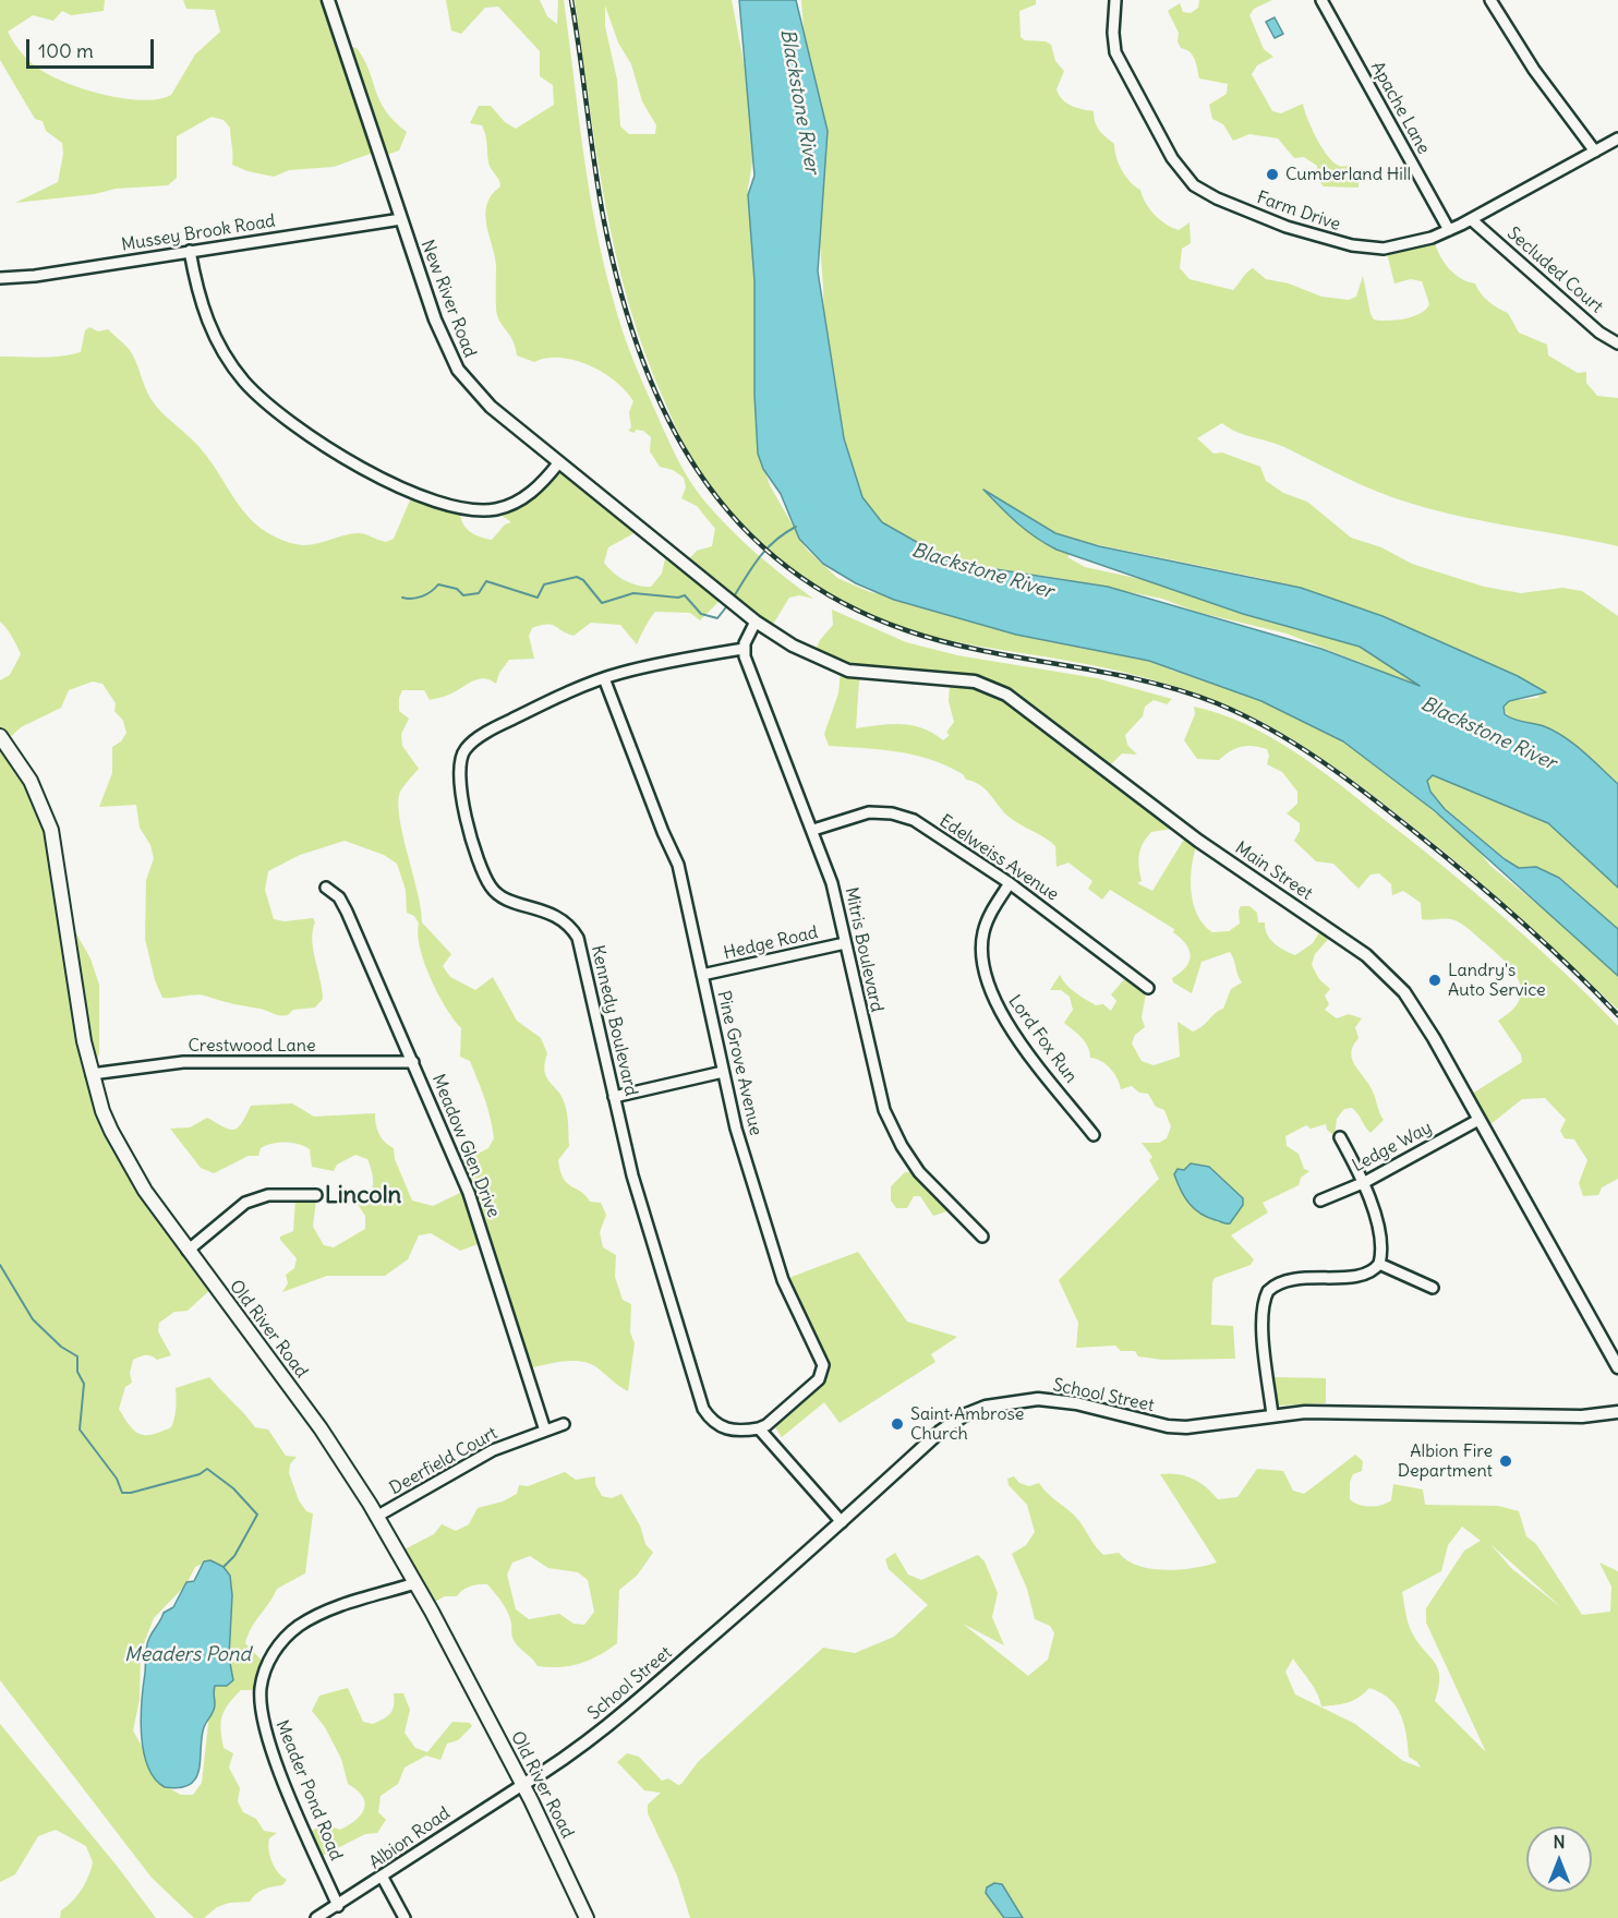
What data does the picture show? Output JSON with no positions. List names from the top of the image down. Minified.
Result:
{"streets":{"main road":["Old River Road"],"street":["Apache Lane","Farm Drive","Mussey Brook Road","Secluded Court","New River Road","Edelweiss Avenue","Main Street","Hedge Road","Mitris Boulevard","Kennedy Boulevard","Lord Fox Run","Crestwood Lane","Pine Grove Avenue","Meadow Glen Drive","Ledge Way","School Street","Deerfield Court","Meader Pond Road","Albion Road"]},"crossings":[["Apache Lane","Farm Drive"],["Farm Drive","Secluded Court"],["Mussey Brook Road","New River Road"],["New River Road","Main Street"],["Edelweiss Avenue","Mitris Boulevard"],["Edelweiss Avenue","Lord Fox Run"],["Main Street","Ledge Way"],["Hedge Road","Mitris Boulevard"],["Hedge Road","Pine Grove Avenue"],["Mitris Boulevard","Kennedy Boulevard"],["Kennedy Boulevard","Pine Grove Avenue"],["Crestwood Lane","Meadow Glen Drive"],["Crestwood Lane","Old River Road"],["Meadow Glen Drive","Deerfield Court"],["Old River Road","School Street"],["Old River Road","Deerfield Court"],["Old River Road","Meader Pond Road"],["Old River Road","Albion Road"],["School Street","Albion Road"],["Meader Pond Road","Albion Road"]],"districts":["Lincoln"],"water":["Blackstone River","Meaders Pond"],"places":["Cumberland Hill","Landry's Auto Service","Saint Ambrose Church","Albion Fire Department"],"scale_bar":"100 m","north":"top"}
